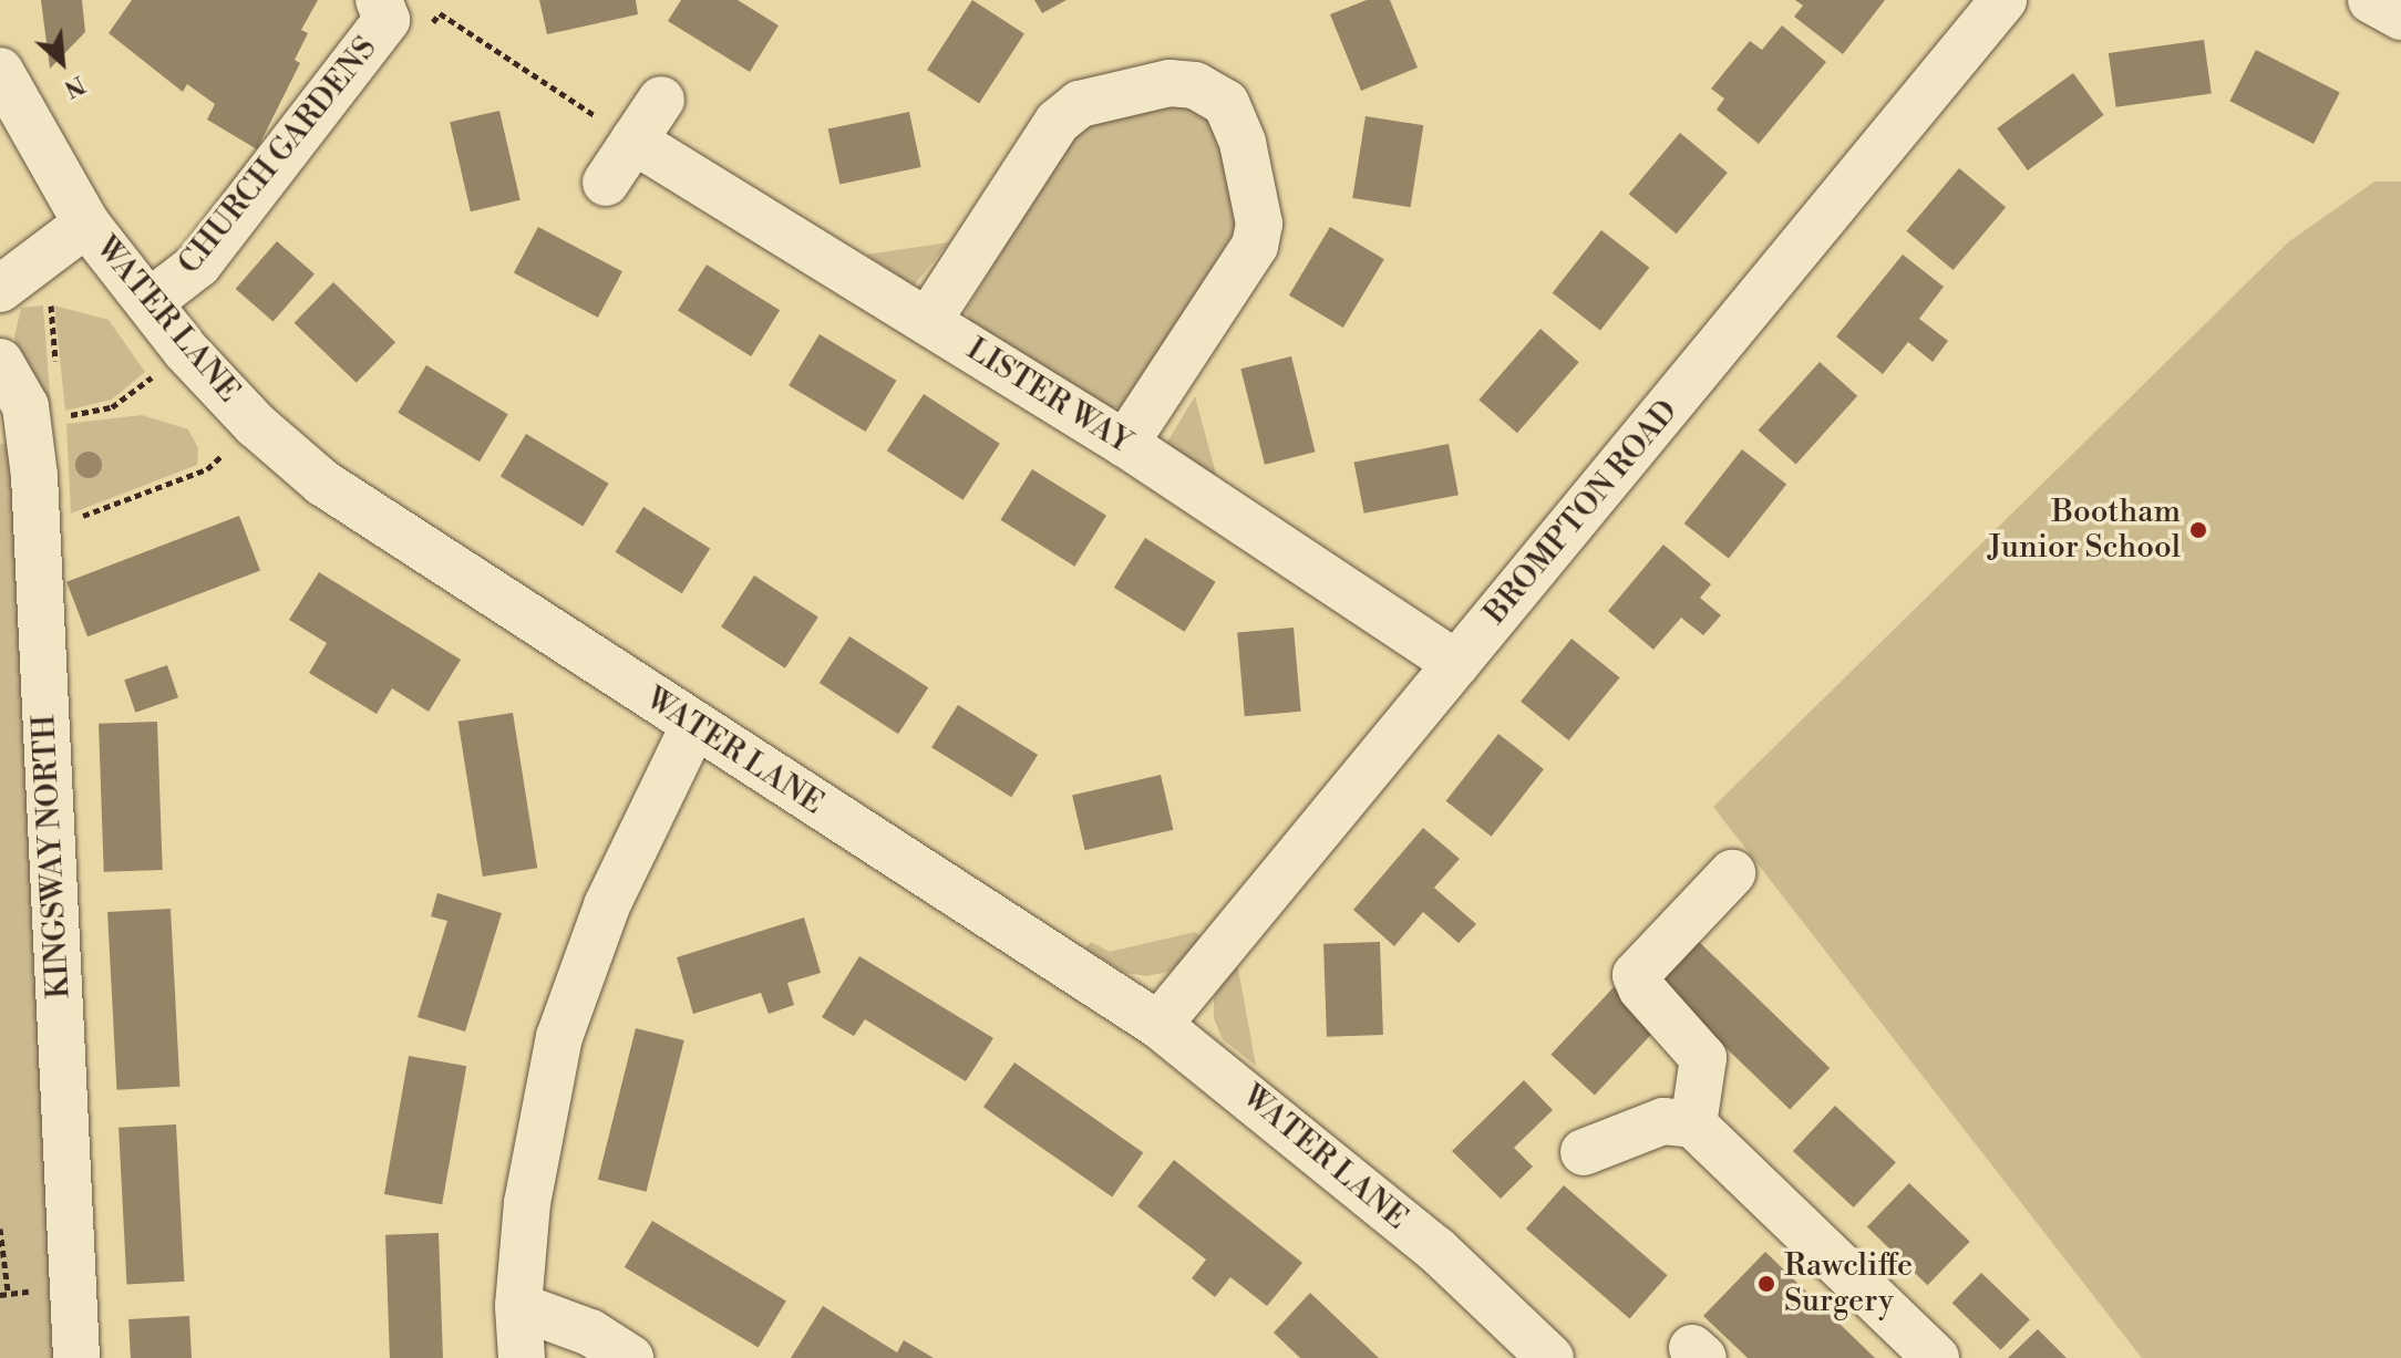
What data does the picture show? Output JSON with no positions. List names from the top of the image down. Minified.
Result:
{"streets":{"street":["CHURCH GARDENS","WATER LANE","LISTER WAY","BROMPTON ROAD","KINGSWAY NORTH"]},"crossings":[["CHURCH GARDENS","WATER LANE"],["WATER LANE","BROMPTON ROAD"],["LISTER WAY","BROMPTON ROAD"]],"places":["Bootham Junior School","Rawcliffe Surgery"],"north":"bottom right"}
